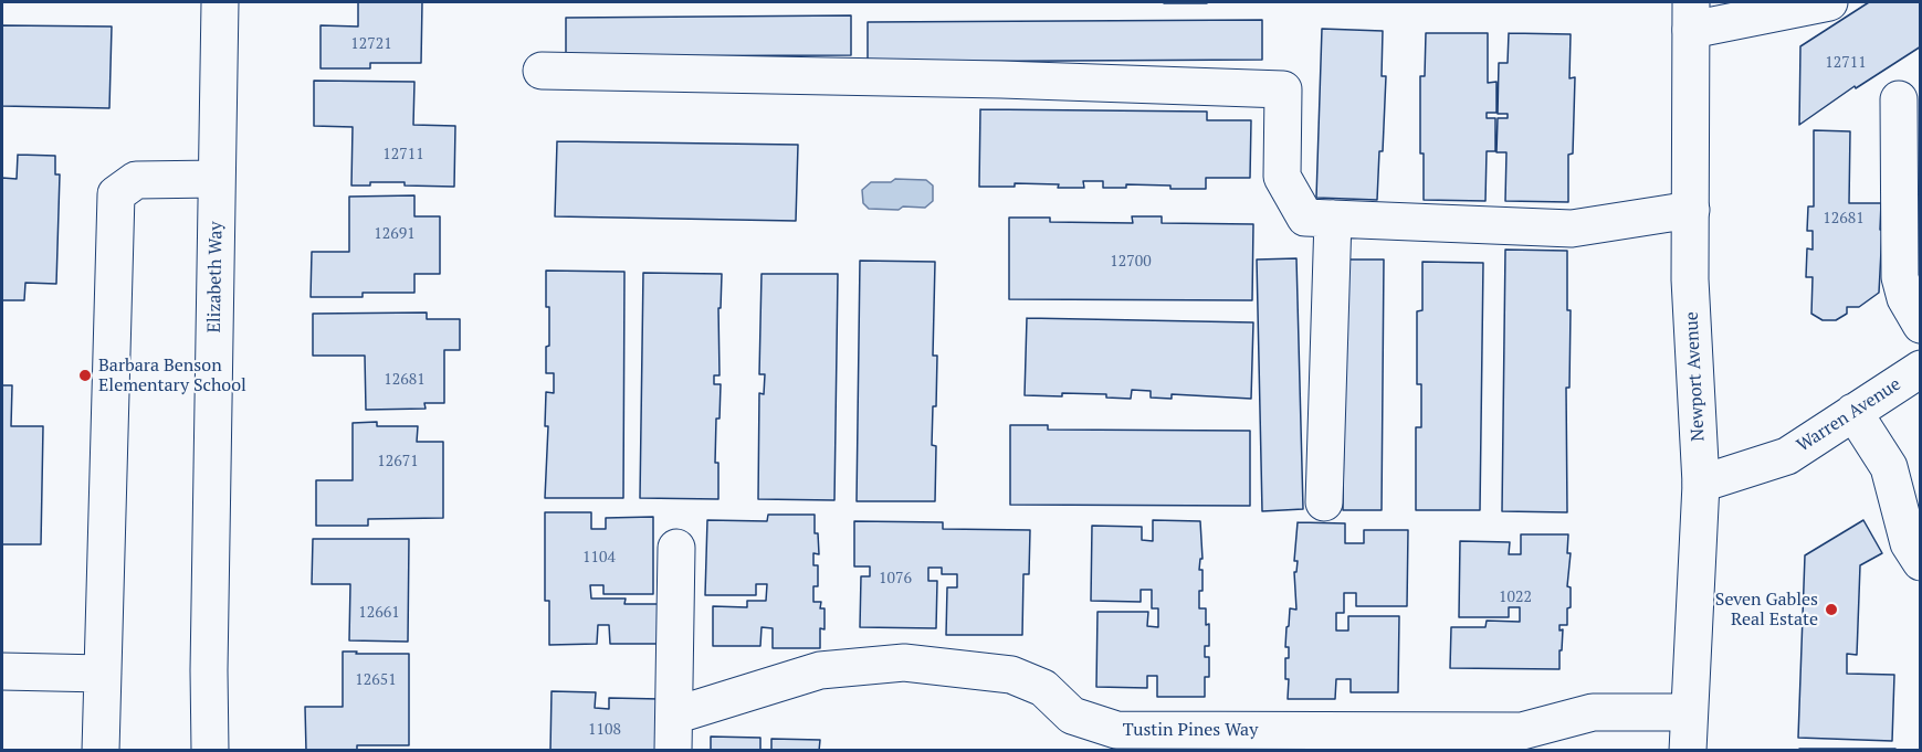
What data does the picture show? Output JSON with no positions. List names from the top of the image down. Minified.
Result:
{"streets":{"street":["Elizabeth Way","Newport Avenue","Warren Avenue","Tustin Pines Way"]},"crossings":[["Newport Avenue","Warren Avenue"],["Newport Avenue","Tustin Pines Way"]],"places":["Barbara Benson Elementary School","Seven Gables Real Estate"],"house_numbers":["12721","12711","12711","12681","12691","12700","12681","12671","1104","1076","1022","12661","12651","1108"]}
